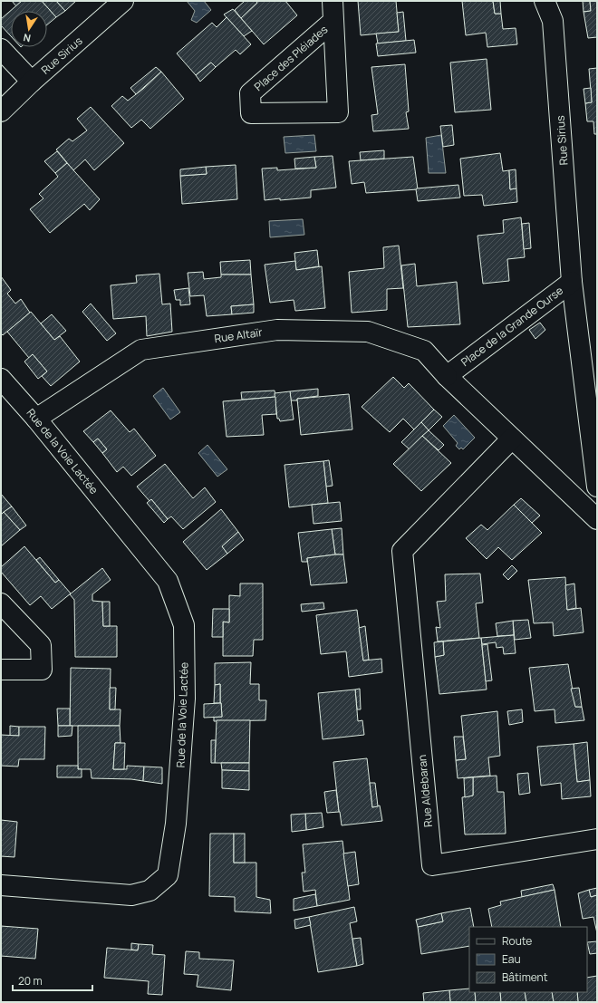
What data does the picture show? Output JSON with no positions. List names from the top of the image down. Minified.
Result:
{"streets":{"street":["Rue Sirius","Place des Pléiades","Place de la Grande Ourse","Rue Altaïr","Rue de la Voie Lactée","Rue Aldebaran"]},"crossings":[["Rue Sirius","Place de la Grande Ourse"],["Place de la Grande Ourse","Rue Altaïr"],["Rue Altaïr","Rue de la Voie Lactée"]],"legend":["Route","Eau","Bâtiment"],"scale_bar":"20 m","north":"bottom"}
